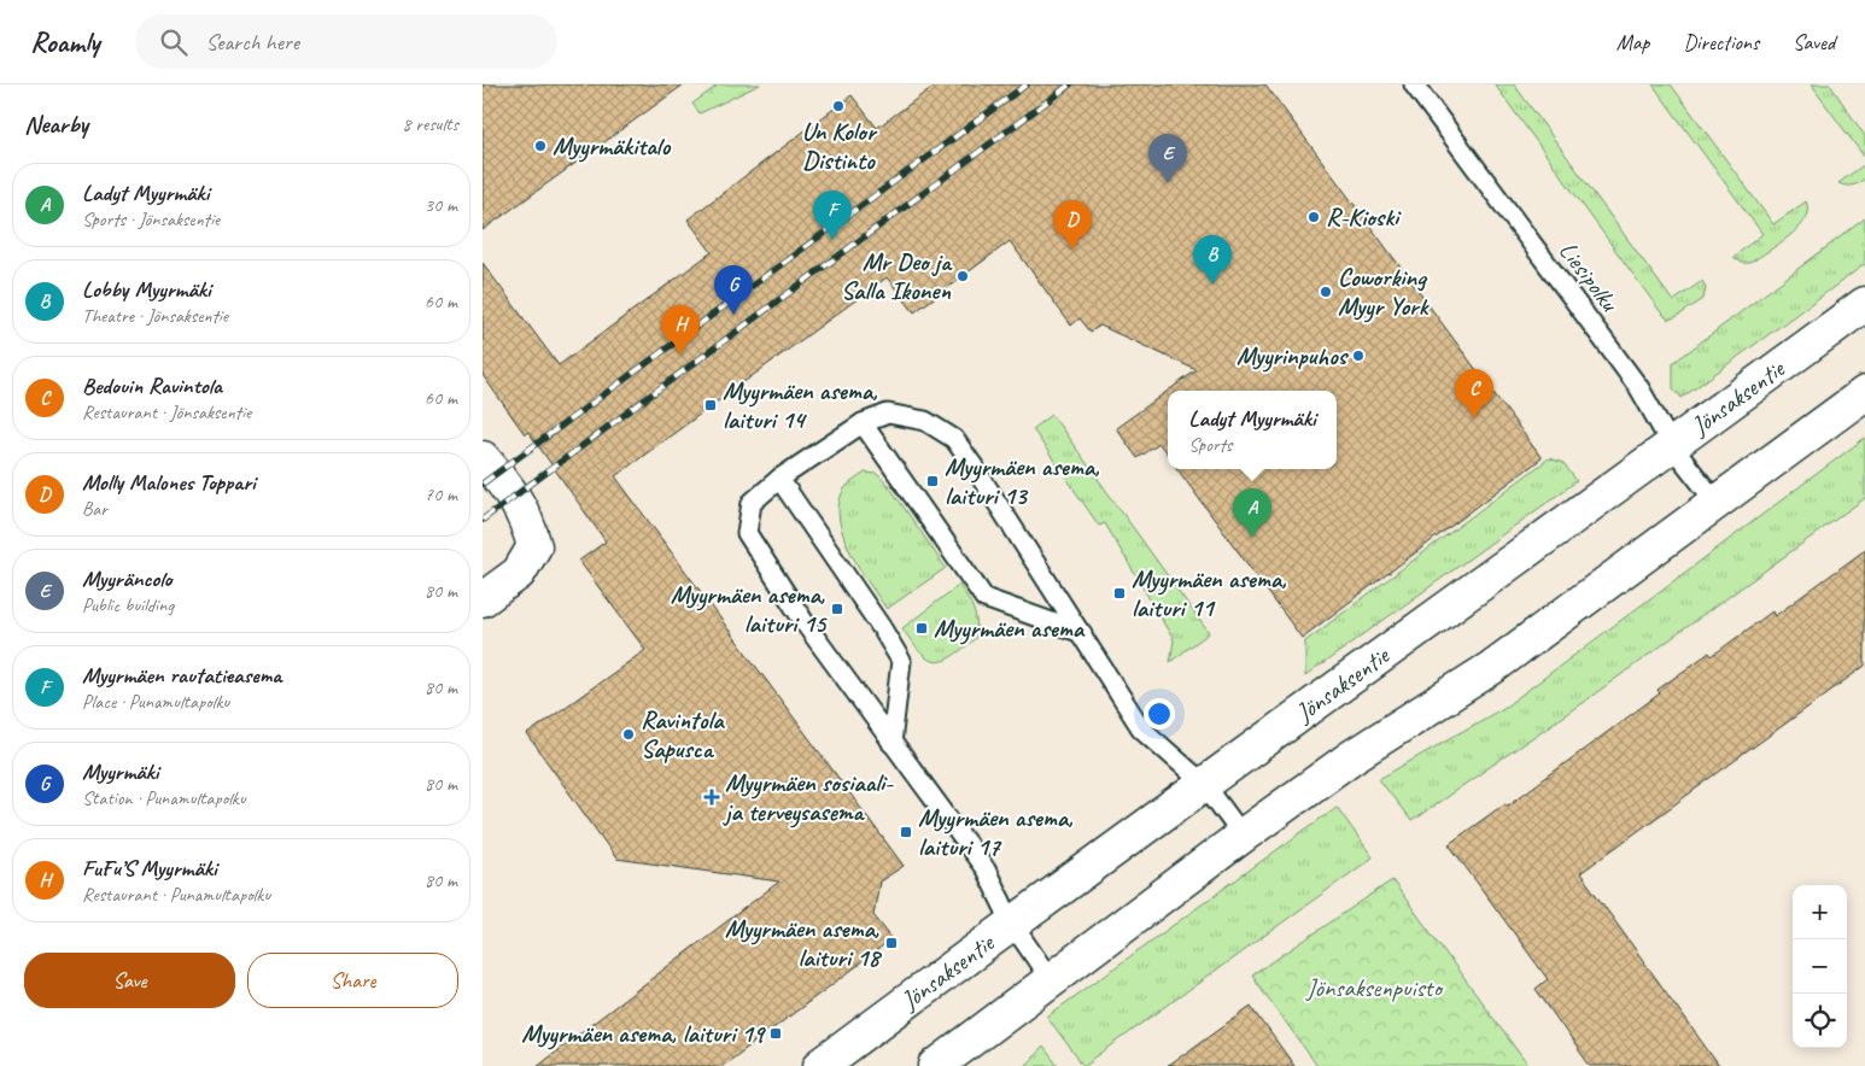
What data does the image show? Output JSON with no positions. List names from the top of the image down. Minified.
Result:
{"streets":{"main road":["Jönsaksentie"],"lane":["Liesipolku"]},"crossings":[["Liesipolku","Jönsaksentie"]],"parks":["Jönsaksenpuisto"],"places":{"other":["Un Kolor Distinto","Myyrmäkitalo","R-Kioski","Mr Deo ja Salla Ikonen","Coworking Myyr York","Myyrinpuhos","Ravintola Sapusca"],"transit":["Myyrmäen asema, laituri 14","Myyrmäen asema, laituri 13","Myyrmäen asema, laituri 11","Myyrmäen asema, laituri 15","Myyrmäen asema","Myyrmäen asema, laituri 17","Myyrmäen asema, laituri 18","Myyrmäen asema, laituri 19"],"health":["Myyrmäen sosiaali- ja terveysasema"]},"page":{"header":"Roamly","search":"Search here","nav":["Map","Directions","Saved"],"heading":["Nearby","8 results"],"pins":["E","F","D","B","G","H","C","A"],"list":[{"mark":"A","name":"Ladyt Myyrmäki","note":"Sports · Jönsaksentie","value":"30 m"},{"mark":"B","name":"Lobby Myyrmäki","note":"Theatre · Jönsaksentie","value":"60 m"},{"mark":"C","name":"Bedouin Ravintola","note":"Restaurant · Jönsaksentie","value":"60 m"},{"mark":"D","name":"Molly Malones Toppari","note":"Bar","value":"70 m"},{"mark":"E","name":"Myyräncolo","note":"Public building","value":"80 m"},{"mark":"F","name":"Myyrmäen rautatieasema","note":"Place · Punamultapolku","value":"80 m"},{"mark":"G","name":"Myyrmäki","note":"Station · Punamultapolku","value":"80 m"},{"mark":"H","name":"FuFu’S Myyrmäki","note":"Restaurant · Punamultapolku","value":"80 m"}],"popup":["Ladyt Myyrmäki","Sports"],"map_buttons":["+","−"],"buttons":["Save","Share"]}}
